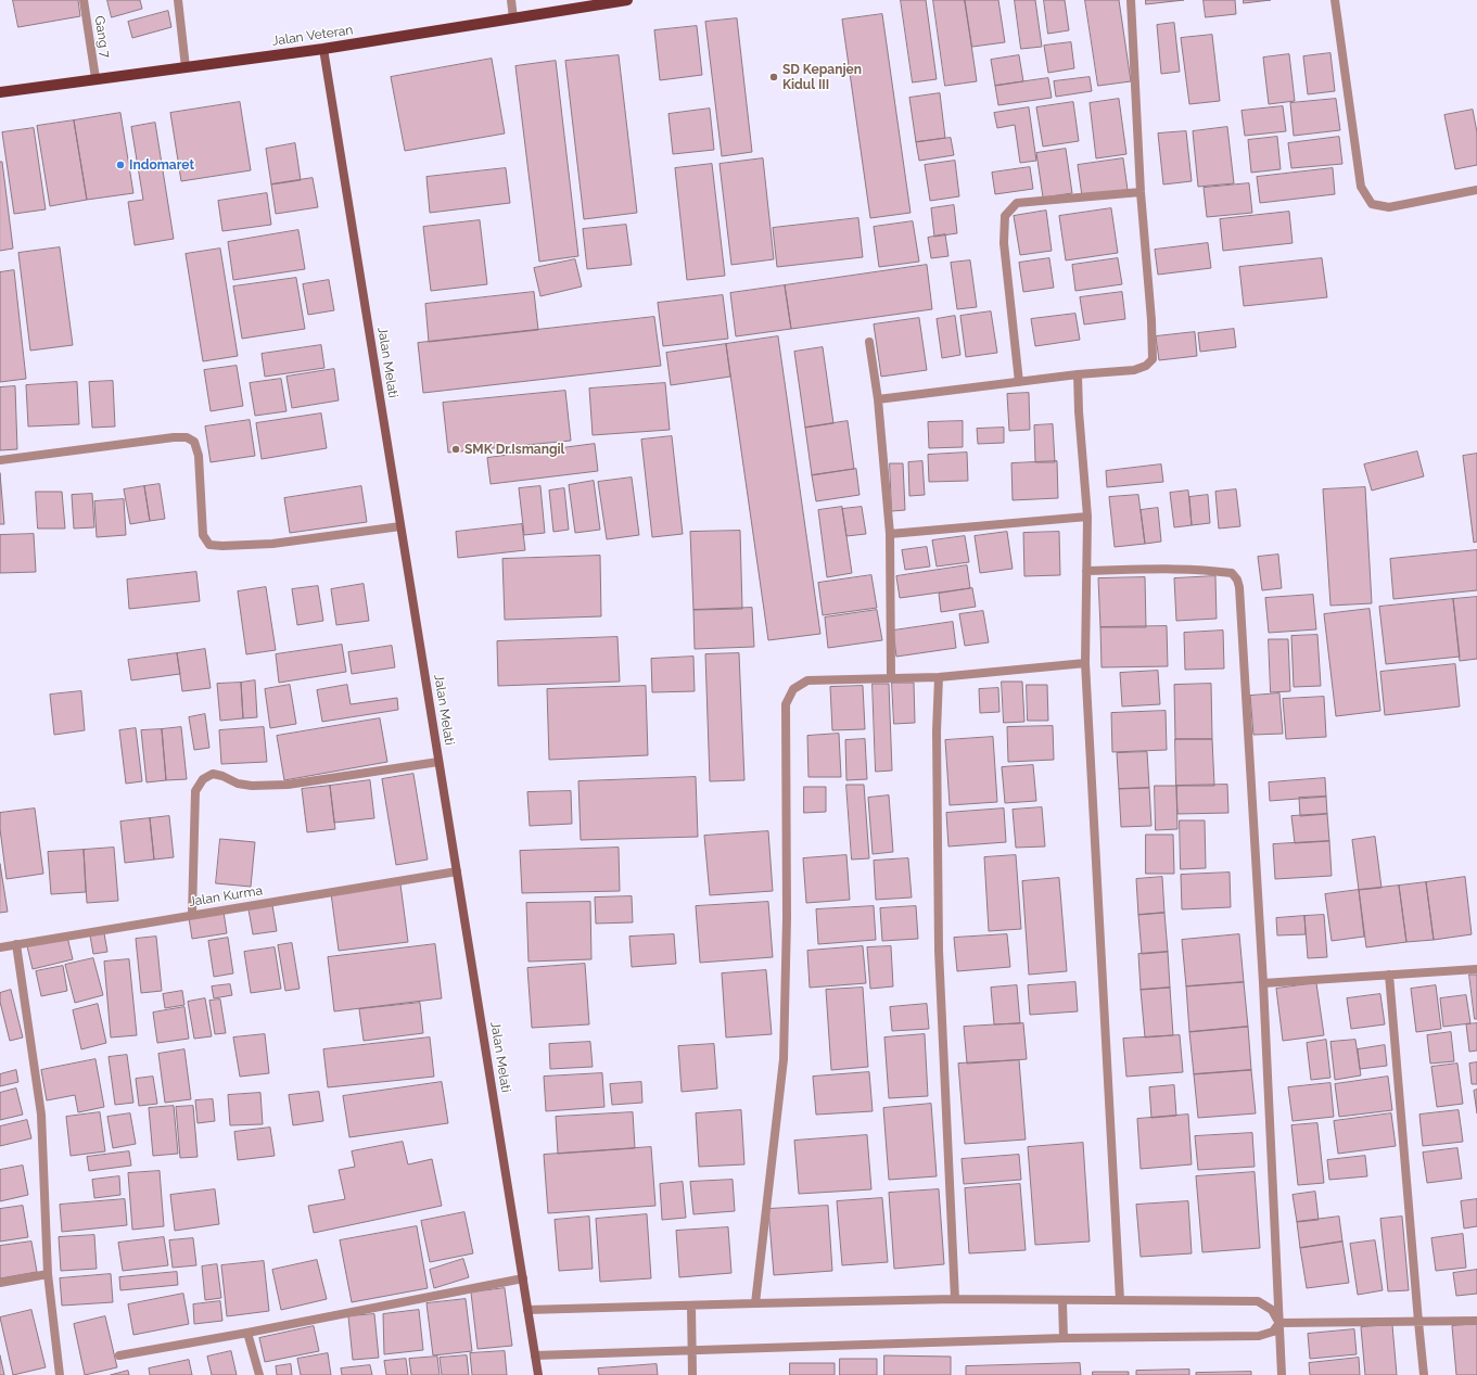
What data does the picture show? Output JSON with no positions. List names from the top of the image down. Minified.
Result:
{"streets":{"main road":["Jalan Veteran","Jalan Melati"],"street":["Gang 7","Jalan Kurma"]},"crossings":[["Jalan Veteran","Gang 7"],["Jalan Veteran","Jalan Melati"],["Jalan Melati","Jalan Kurma"]],"places":["SD Kepanjen Kidul III","Indomaret","SMK Dr.Ismangil"]}
